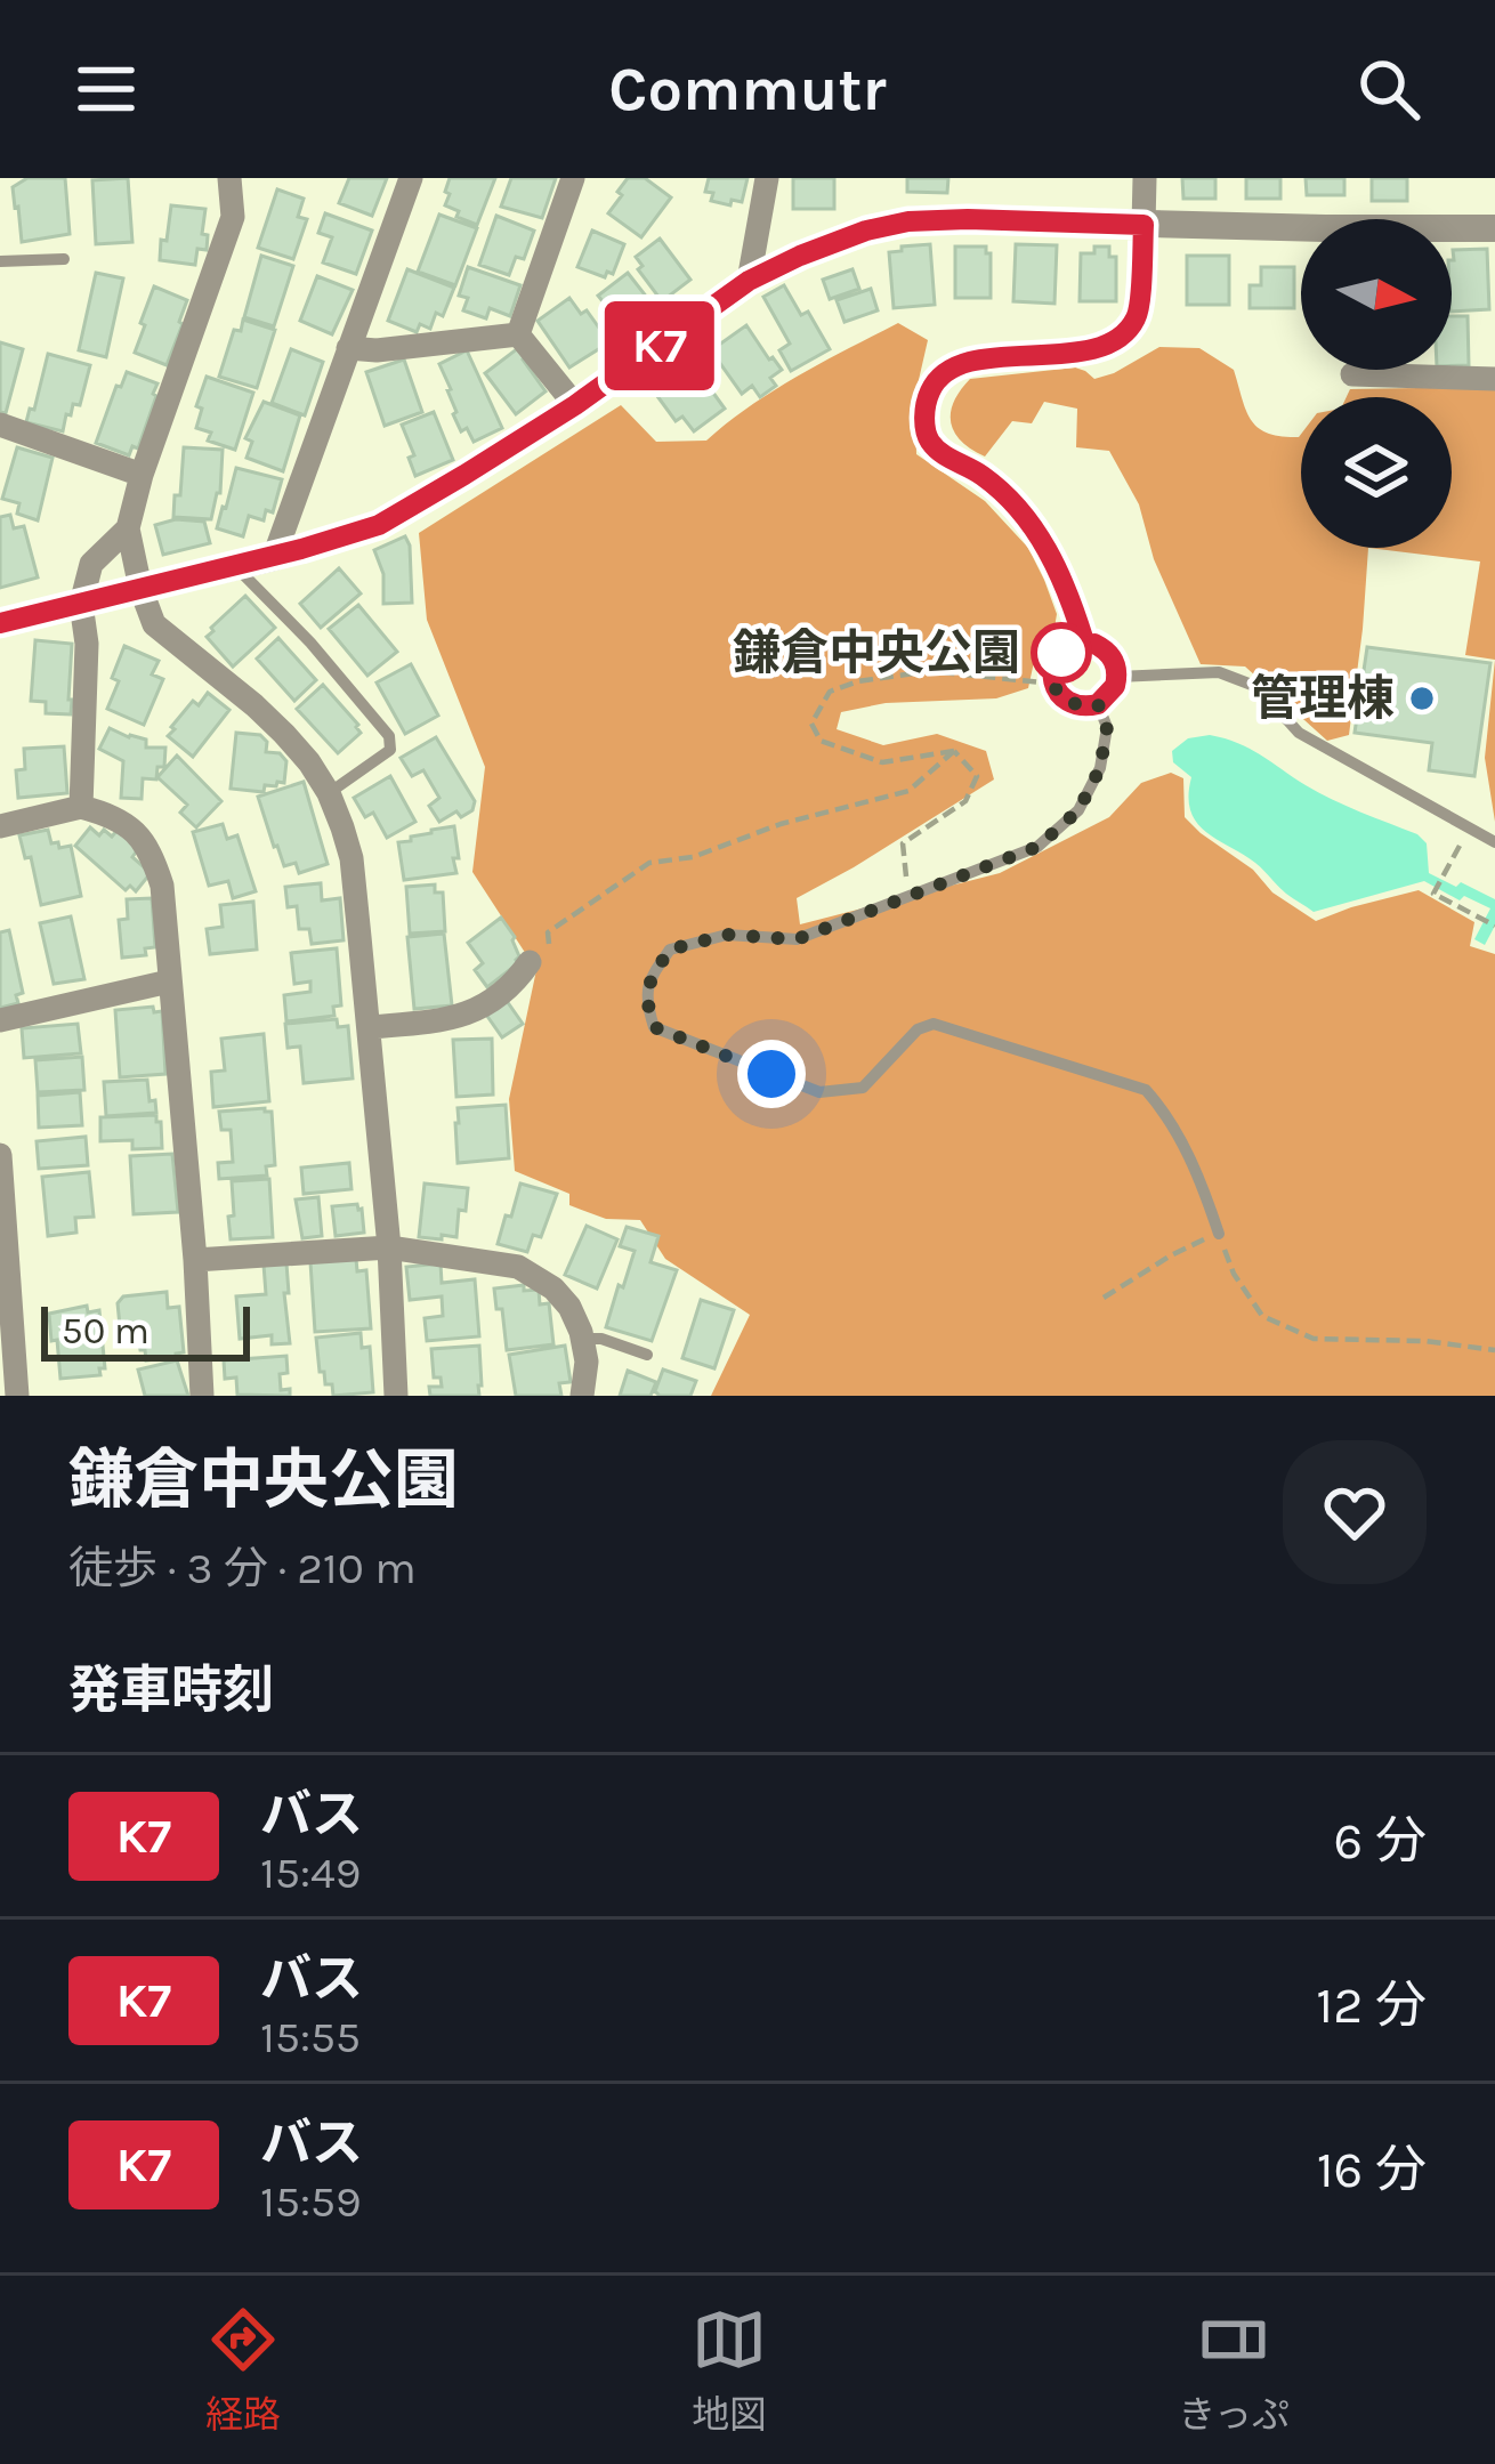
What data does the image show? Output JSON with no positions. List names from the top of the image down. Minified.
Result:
{"places":["鎌倉中央公園","管理棟"],"lines":["bus line K7"],"scale_bar":"50 m","north":"right","page":{"header":"Commutr","on_map":"K7","scale":"50 m","heading":[["鎌倉中央公園","徒歩 · 3 分 · 210 m"],"発車時刻"],"list":[{"mark":"K7","name":"バス","note":"15:49","value":"6 分"},{"mark":"K7","name":"バス","note":"15:55","value":"12 分"},{"mark":"K7","name":"バス","note":"15:59","value":"16 分"}],"tabs":["経路","地図","きっぷ"]}}
